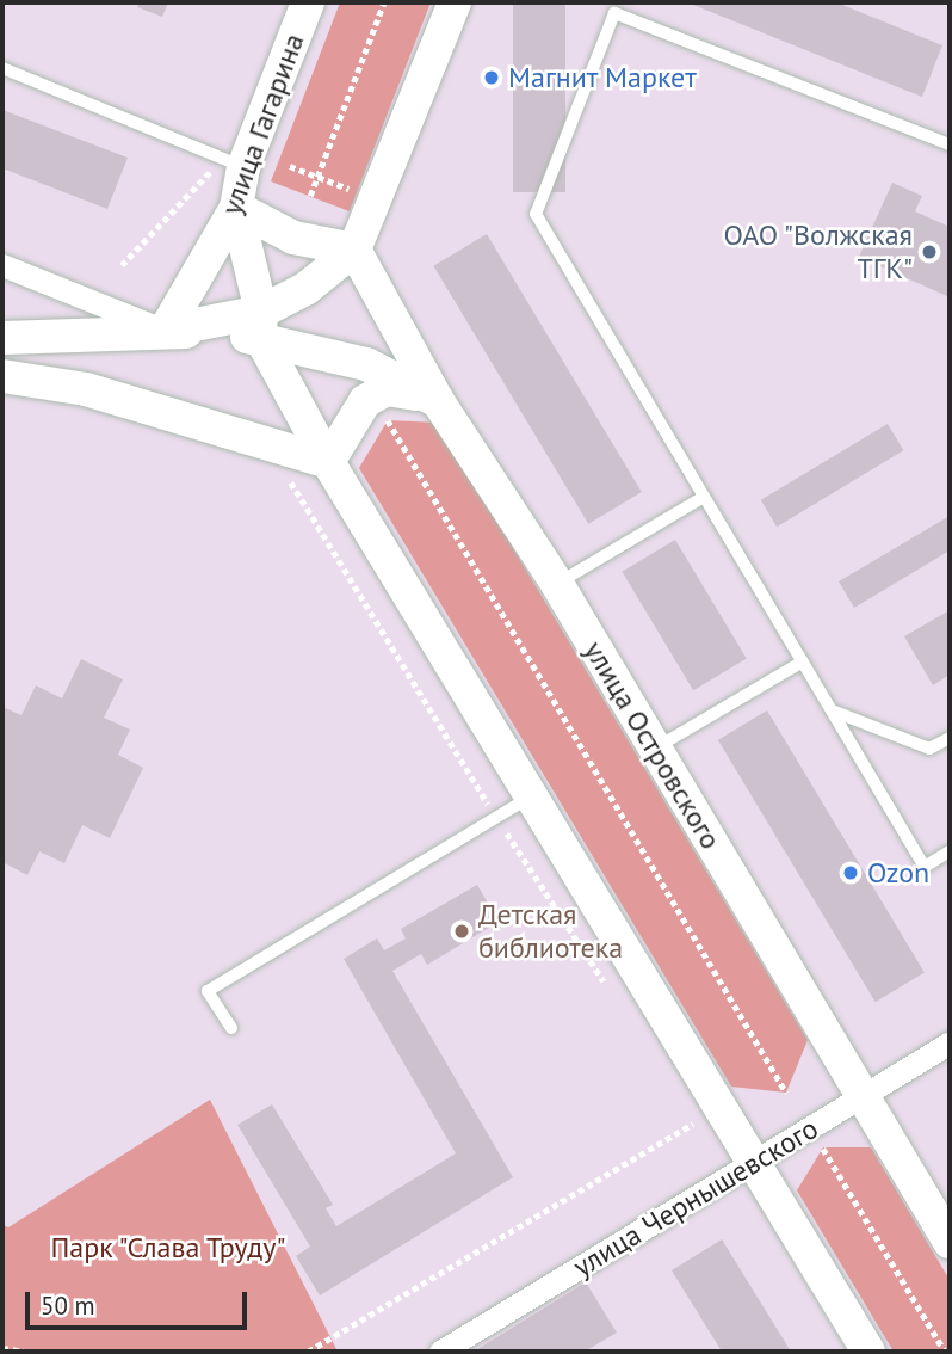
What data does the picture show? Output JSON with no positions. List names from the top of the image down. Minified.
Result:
{"streets":{"main road":["улица Гагарина","улица Островского"],"street":["улица Чернышевского"]},"crossings":[["улица Островского","улица Чернышевского"]],"parks":["Парк \"Слава Труду\""],"places":["Магнит Маркет","ОАО \"Волжская ТГК\"","Ozon","Детская библиотека"],"scale_bar":"50 m"}
